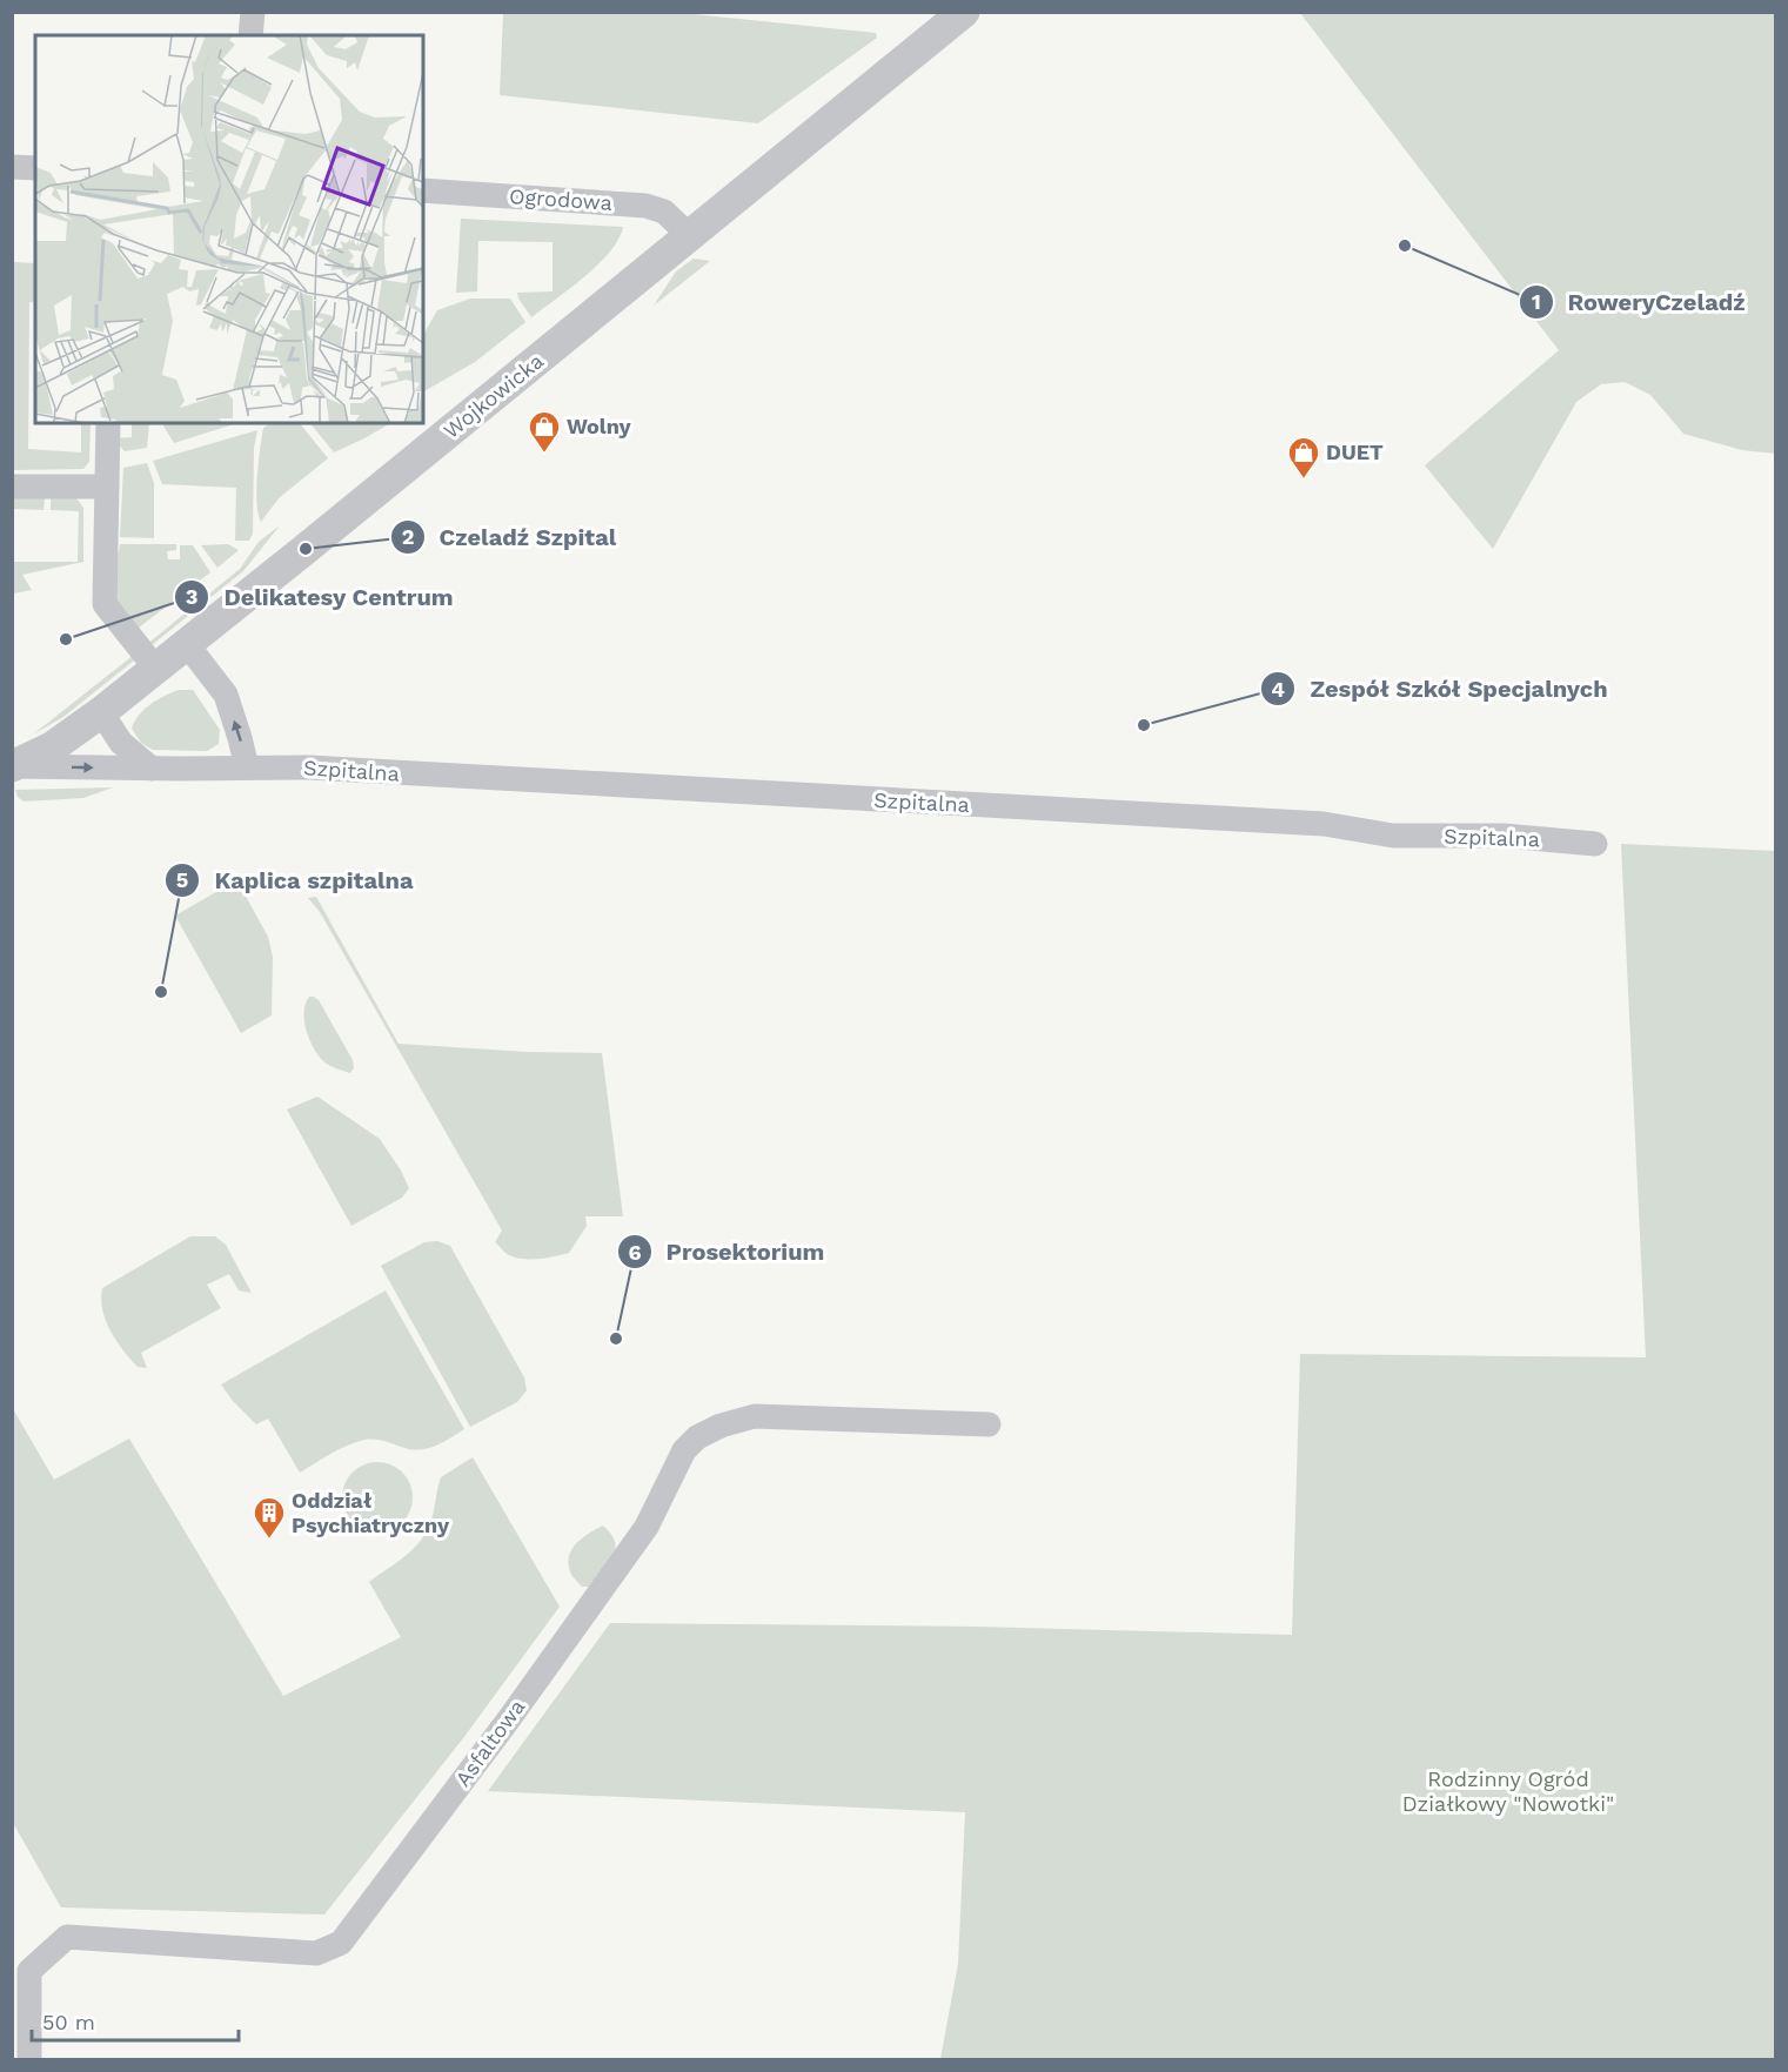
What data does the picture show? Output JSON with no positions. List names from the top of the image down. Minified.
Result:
{"streets":{"street":["Ogrodowa","Wojkowicka","Szpitalna","Asfaltowa"]},"crossings":[["Ogrodowa","Wojkowicka"],["Wojkowicka","Szpitalna"]],"parks":["Rodzinny Ogród Działkowy \"Nowotki\""],"places":{"other":["RoweryCzeladź","Czeladź Szpital","Delikatesy Centrum","Zespół Szkół Specjalnych","Kaplica szpitalna","Prosektorium"],"shop":["Wolny","DUET"],"building":["Oddział Psychiatryczny"]},"scale_bar":"50 m"}
